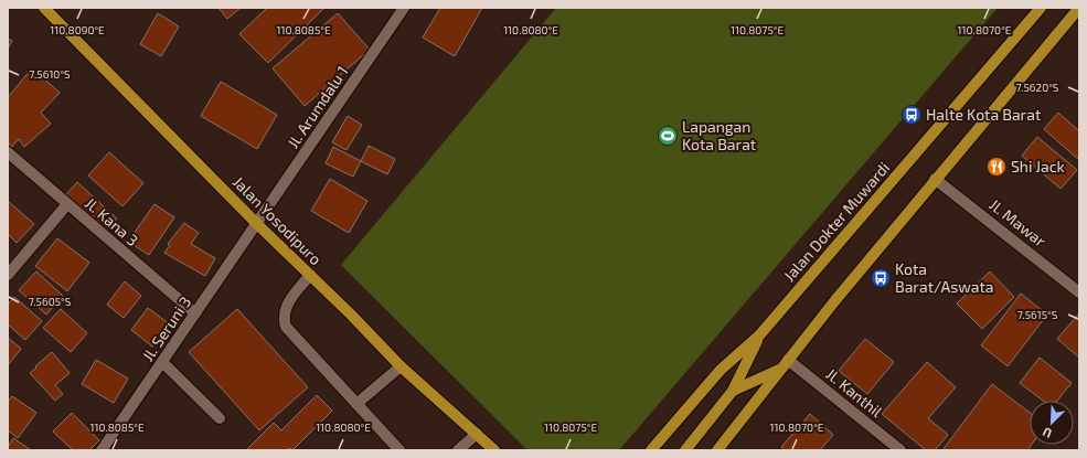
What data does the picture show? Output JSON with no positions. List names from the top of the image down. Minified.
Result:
{"streets":{"main road":["Jalan Yosodipuro","Jalan Dokter Muwardi"],"street":["Jl. Arumdalu 1","Jl. Kana 3","Jl. Mawar","Jl. Seruni 3","Jl. Kanthil"]},"crossings":[["Jl. Arumdalu 1","Jalan Yosodipuro"],["Jl. Arumdalu 1","Jl. Seruni 3"],["Jalan Yosodipuro","Jl. Seruni 3"],["Jl. Kana 3","Jl. Seruni 3"]],"places":{"bus stop":["Halte Kota Barat","Kota Barat/Aswata"],"sports":["Lapangan Kota Barat"],"restaurant":["Shi Jack"]},"north":"bottom left","coordinates":["110.8085°E","110.8080°E","110.8075°E","110.8070°E","110.8090°E","7.5610°S","7.5620°S","7.5605°S","7.5615°S"]}
